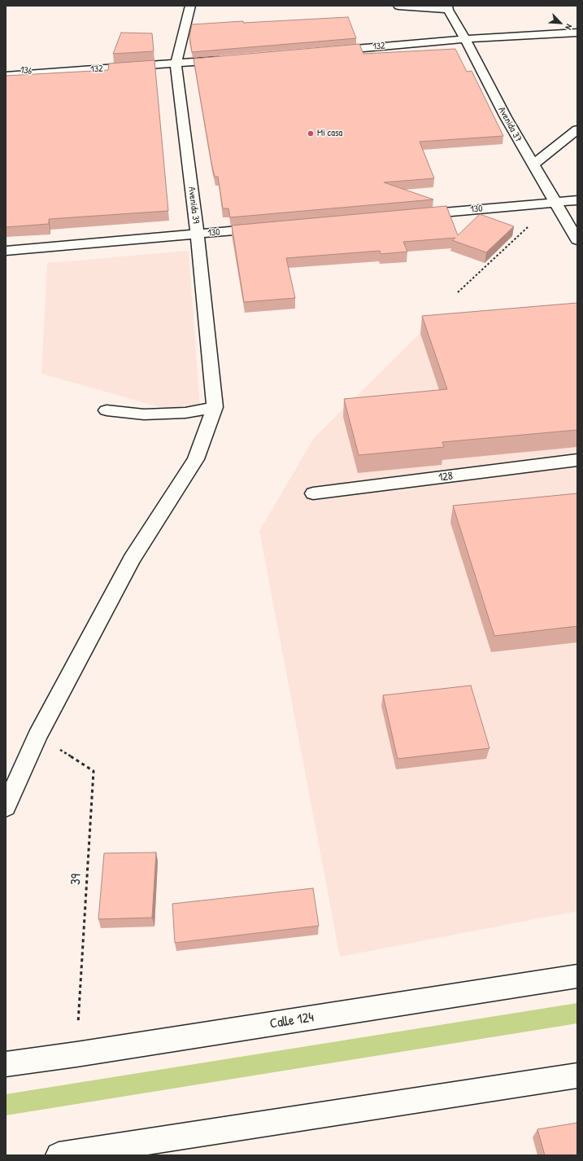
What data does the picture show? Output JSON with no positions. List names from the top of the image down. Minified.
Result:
{"streets":{"street":["132","136","Avenida 37","Avenida 39","130","128","Calle 124"],"path":["39"]},"crossings":[["132","136"],["132","Avenida 37"],["132","Avenida 39"],["Avenida 37","130"],["Avenida 39","130"],["39","Calle 124"]],"places":["Mi casa"],"north":"bottom right"}
